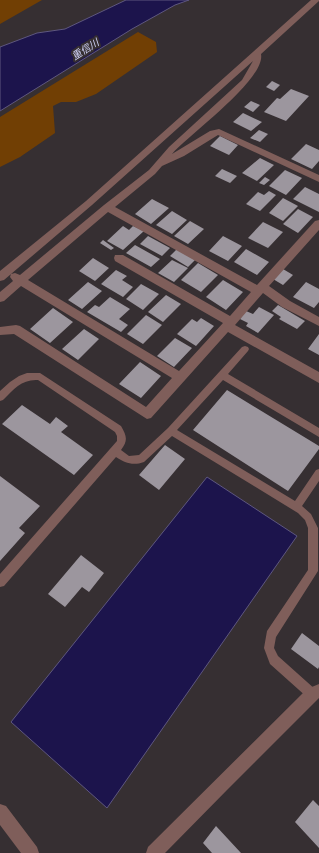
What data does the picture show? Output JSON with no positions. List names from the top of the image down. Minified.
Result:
{"water":["重信川"]}
